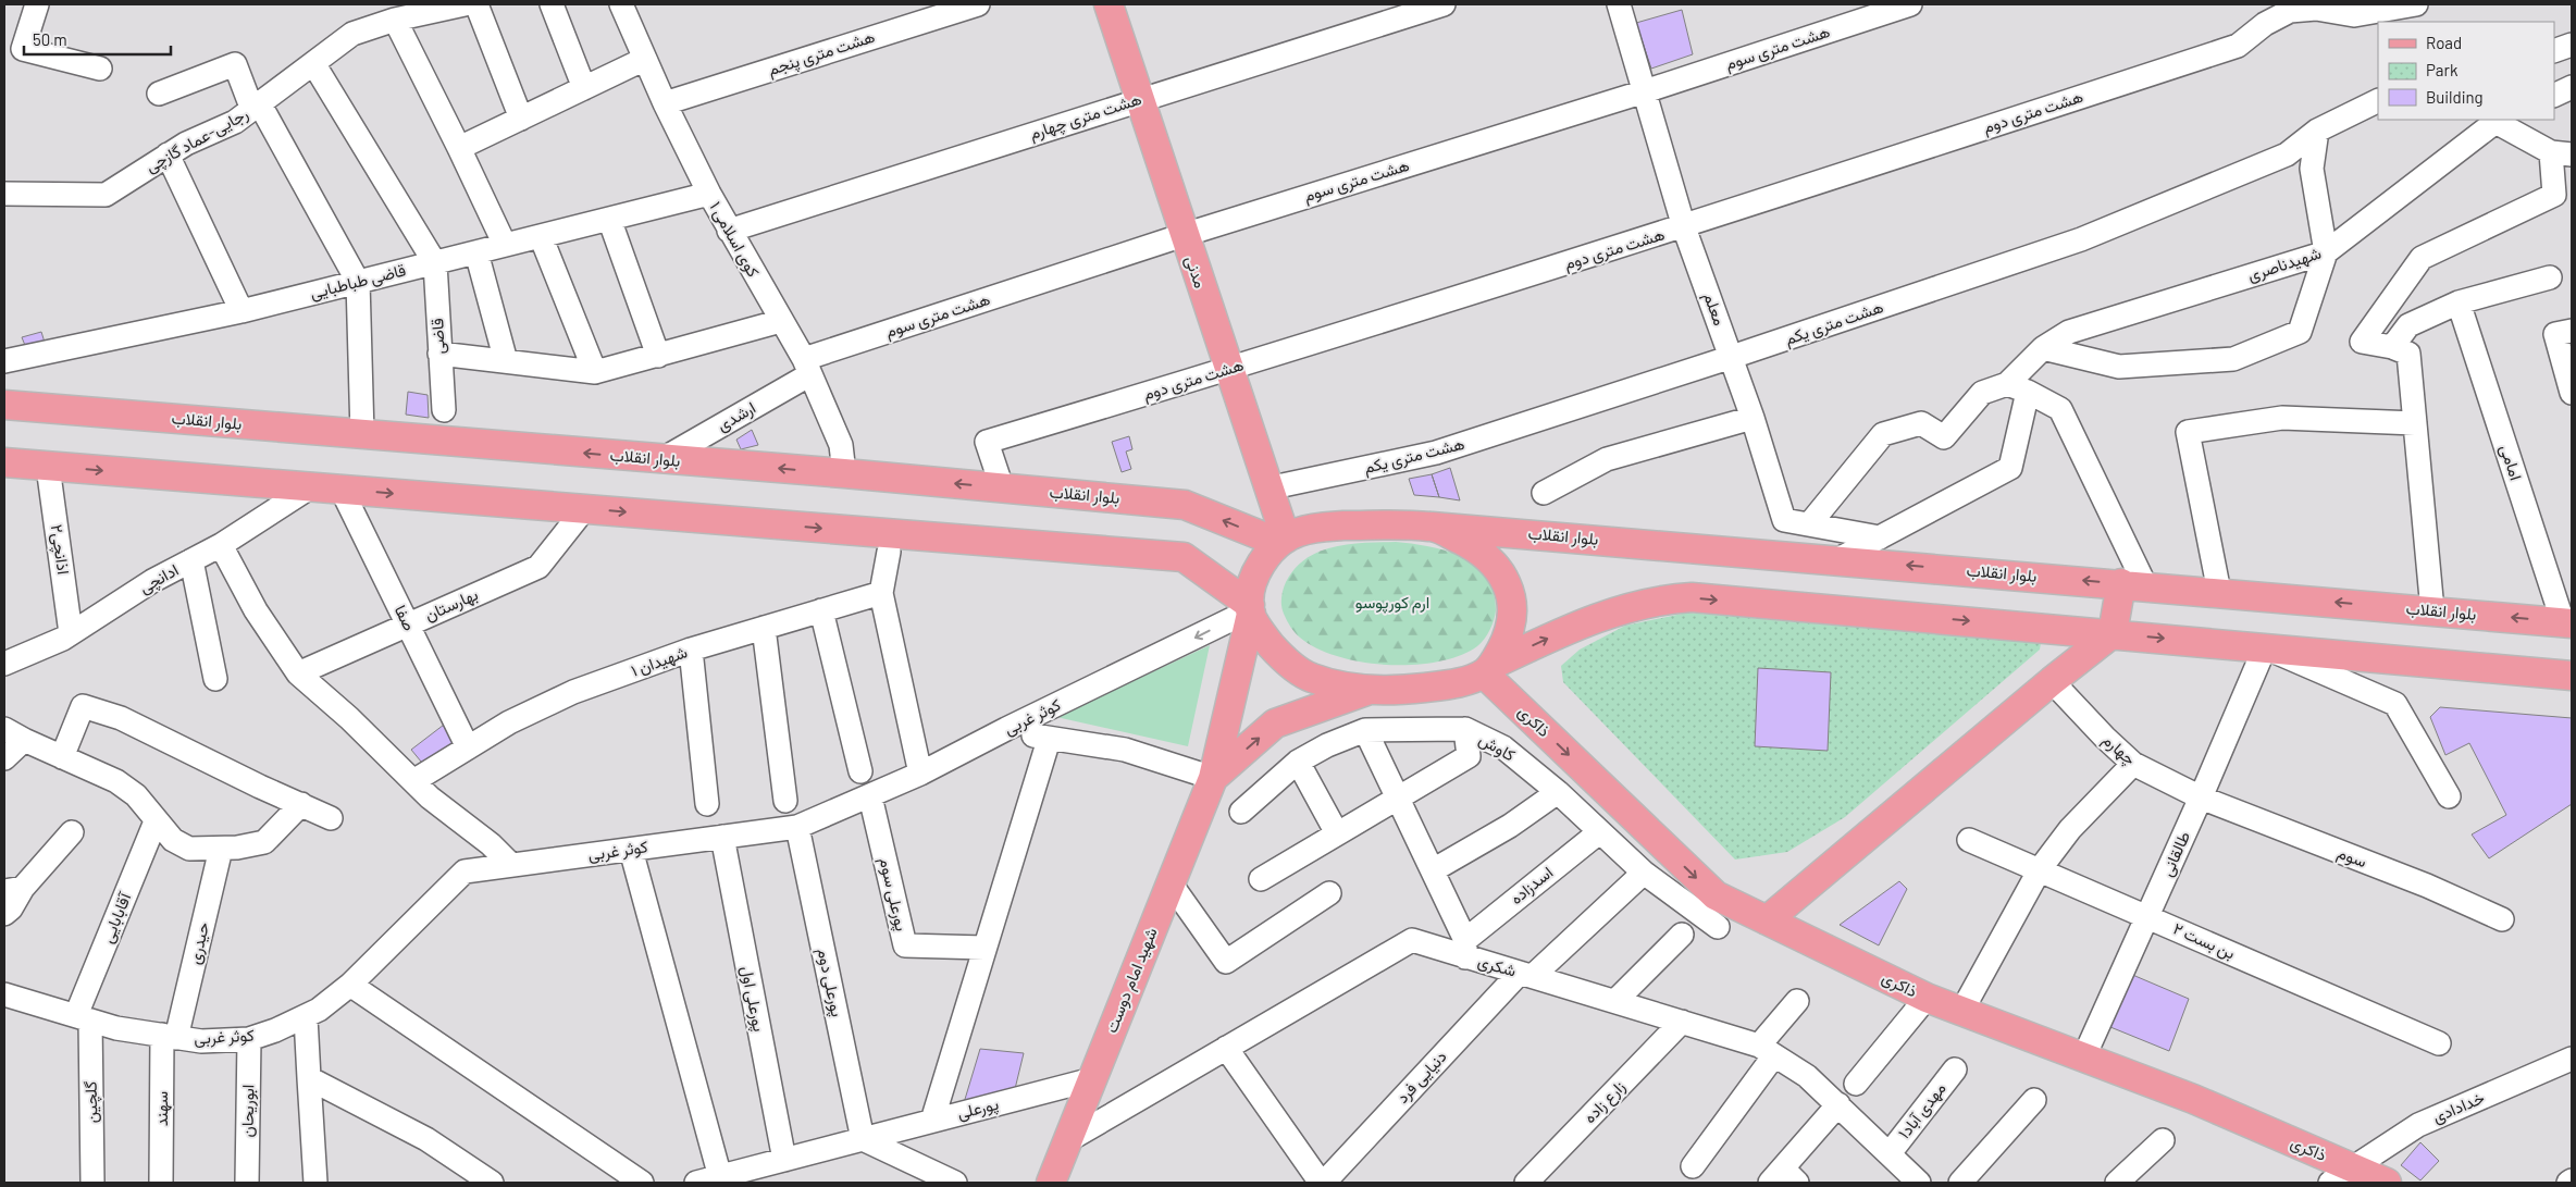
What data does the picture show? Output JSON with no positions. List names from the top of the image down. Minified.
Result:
{"streets":{"main road":["مدنی","بلوار انقلاب","ذاکری","شهید امام دوست"],"street":["هشت متری سوم","هشت متری پنجم","هشت متری دوم","هشت متری چهارم","رجایی-عماد گازچی","کوی اسلامی ۱","شهید‌ناصری","قاضی طباطبایی","معلم","هشت متری یکم","قاضی","ارشدی","امامی","اذانچی۲","ادانچی","بهارستان","صفا","شهیدان ۱","کوثر غربی","کاوش","چهارم","طالقانی","سوم","اسدزاده","پورعلی سوم","آقابابایی","بن بست ۲","حیدری","شکری","پورعلی دوم","پورعلی اول","دنیایی فرد","گلچین","زارع زاده","خدادادی","سهند","پورعلی","ابوریحان","مهدی آباد۱"]},"crossings":[["هشت متری سوم","کوی اسلامی ۱"],["هشت متری سوم","مدنی"],["هشت متری سوم","معلم"],["هشت متری سوم","ارشدی"],["هشت متری پنجم","کوی اسلامی ۱"],["هشت متری دوم","مدنی"],["هشت متری دوم","معلم"],["هشت متری دوم","بلوار انقلاب"],["هشت متری چهارم","کوی اسلامی ۱"],["هشت متری چهارم","مدنی"],["کوی اسلامی ۱","قاضی طباطبایی"],["کوی اسلامی ۱","ارشدی"],["کوی اسلامی ۱","بلوار انقلاب"],["مدنی","هشت متری یکم"],["مدنی","بلوار انقلاب"],["مدنی","شهید امام دوست"],["قاضی طباطبایی","قاضی"],["معلم","هشت متری یکم"],["ارشدی","بلوار انقلاب"],["بلوار انقلاب","امامی"],["بلوار انقلاب","شهید امام دوست"],["اذانچی۲","ادانچی"],["بهارستان","صفا"],["صفا","شهیدان ۱"],["کوثر غربی","پورعلی سوم"],["کوثر غربی","آقابابایی"],["کوثر غربی","حیدری"],["کوثر غربی","شهید امام دوست"],["کوثر غربی","پورعلی دوم"],["کوثر غربی","پورعلی اول"],["کوثر غربی","گلچین"],["کوثر غربی","سهند"],["کوثر غربی","ابوریحان"],["ذاکری","طالقانی"],["ذاکری","خدادادی"],["کاوش","اسدزاده"],["کاوش","دنیایی فرد"],["چهارم","طالقانی"],["چهارم","سوم"],["طالقانی","سوم"],["طالقانی","بن بست ۲"],["اسدزاده","شکری"],["آقابابایی","گلچین"],["حیدری","سهند"],["شکری","شهید امام دوست"],["شکری","دنیایی فرد"],["شکری","زارع زاده"],["شکری","مهدی آباد۱"],["شهید امام دوست","پورعلی"],["پورعلی دوم","پورعلی"],["پورعلی اول","پورعلی"]],"one_way":["ذاکری"],"parks":["ارم کورپوسو"],"legend":["Road","Park","Building"],"scale_bar":"50 m"}
